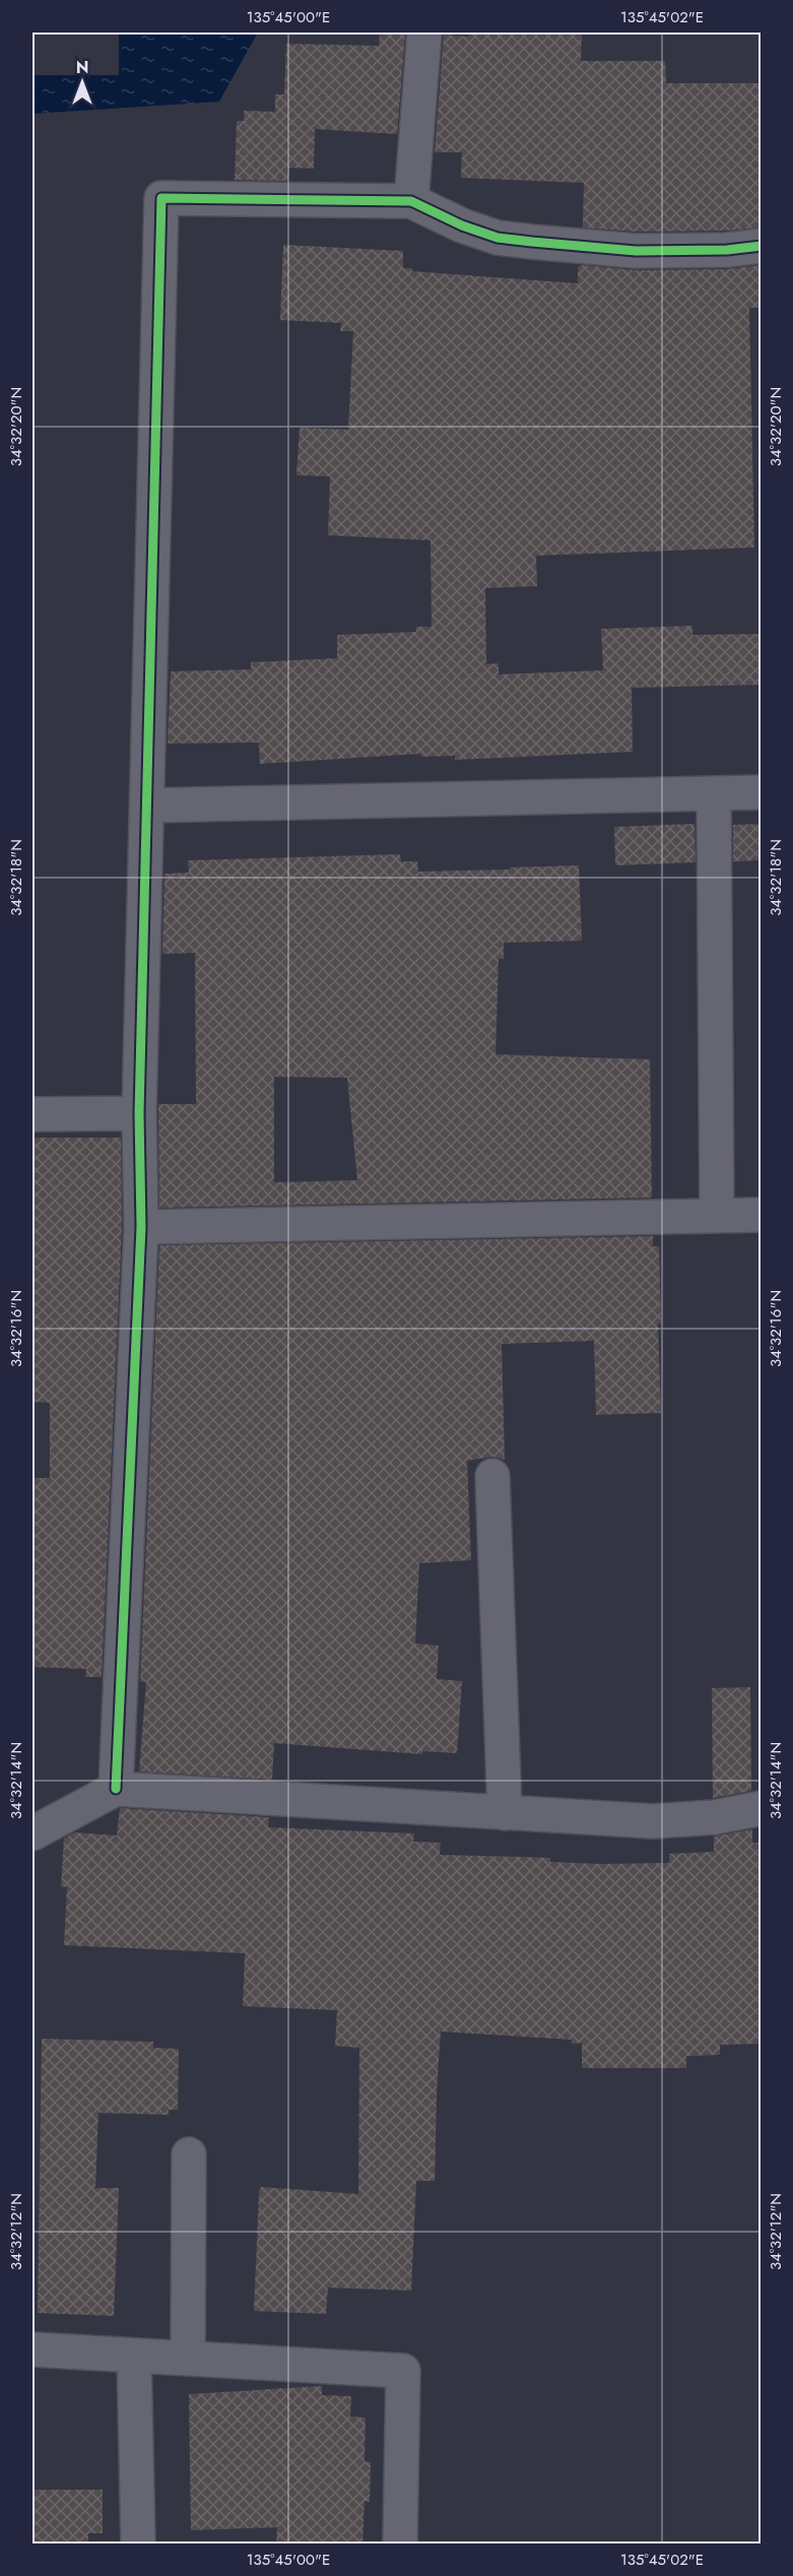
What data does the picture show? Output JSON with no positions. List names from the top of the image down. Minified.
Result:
{"north":"top","coordinates":["135°45'00\"E","135°45'02\"E","34°32'20\"N","34°32'18\"N","34°32'16\"N","34°32'14\"N","34°32'12\"N"]}
